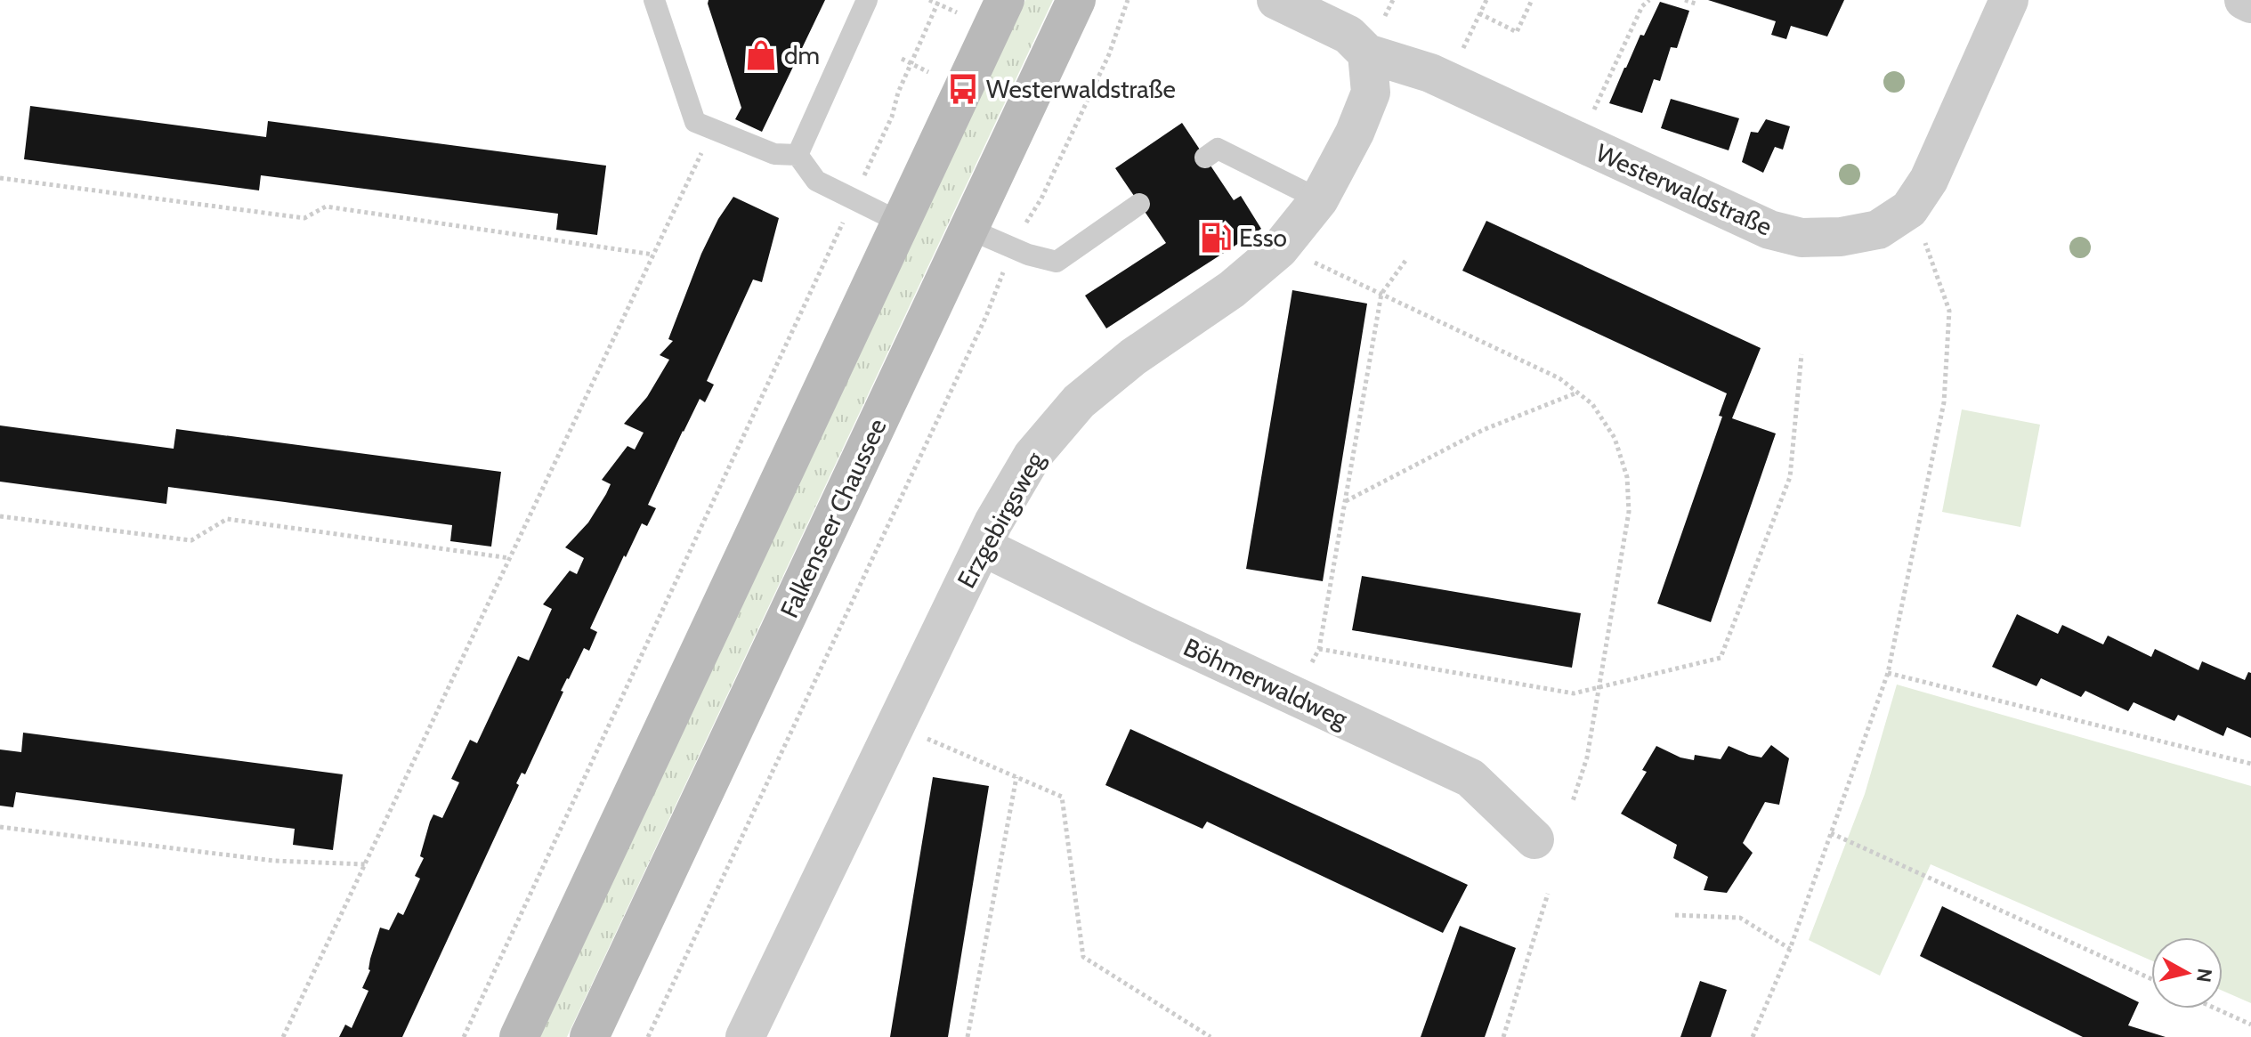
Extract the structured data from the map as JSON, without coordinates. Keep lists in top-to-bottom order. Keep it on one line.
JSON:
{"streets":{"main road":["Falkenseer Chaussee"],"street":["Westerwaldstraße","Erzgebirgsweg","Böhmerwaldweg"]},"crossings":[["Westerwaldstraße","Erzgebirgsweg"],["Erzgebirgsweg","Böhmerwaldweg"]],"places":{"shop":["dm"],"bus stop":["Westerwaldstraße"],"fuel station":["Esso"]},"north":"right"}
